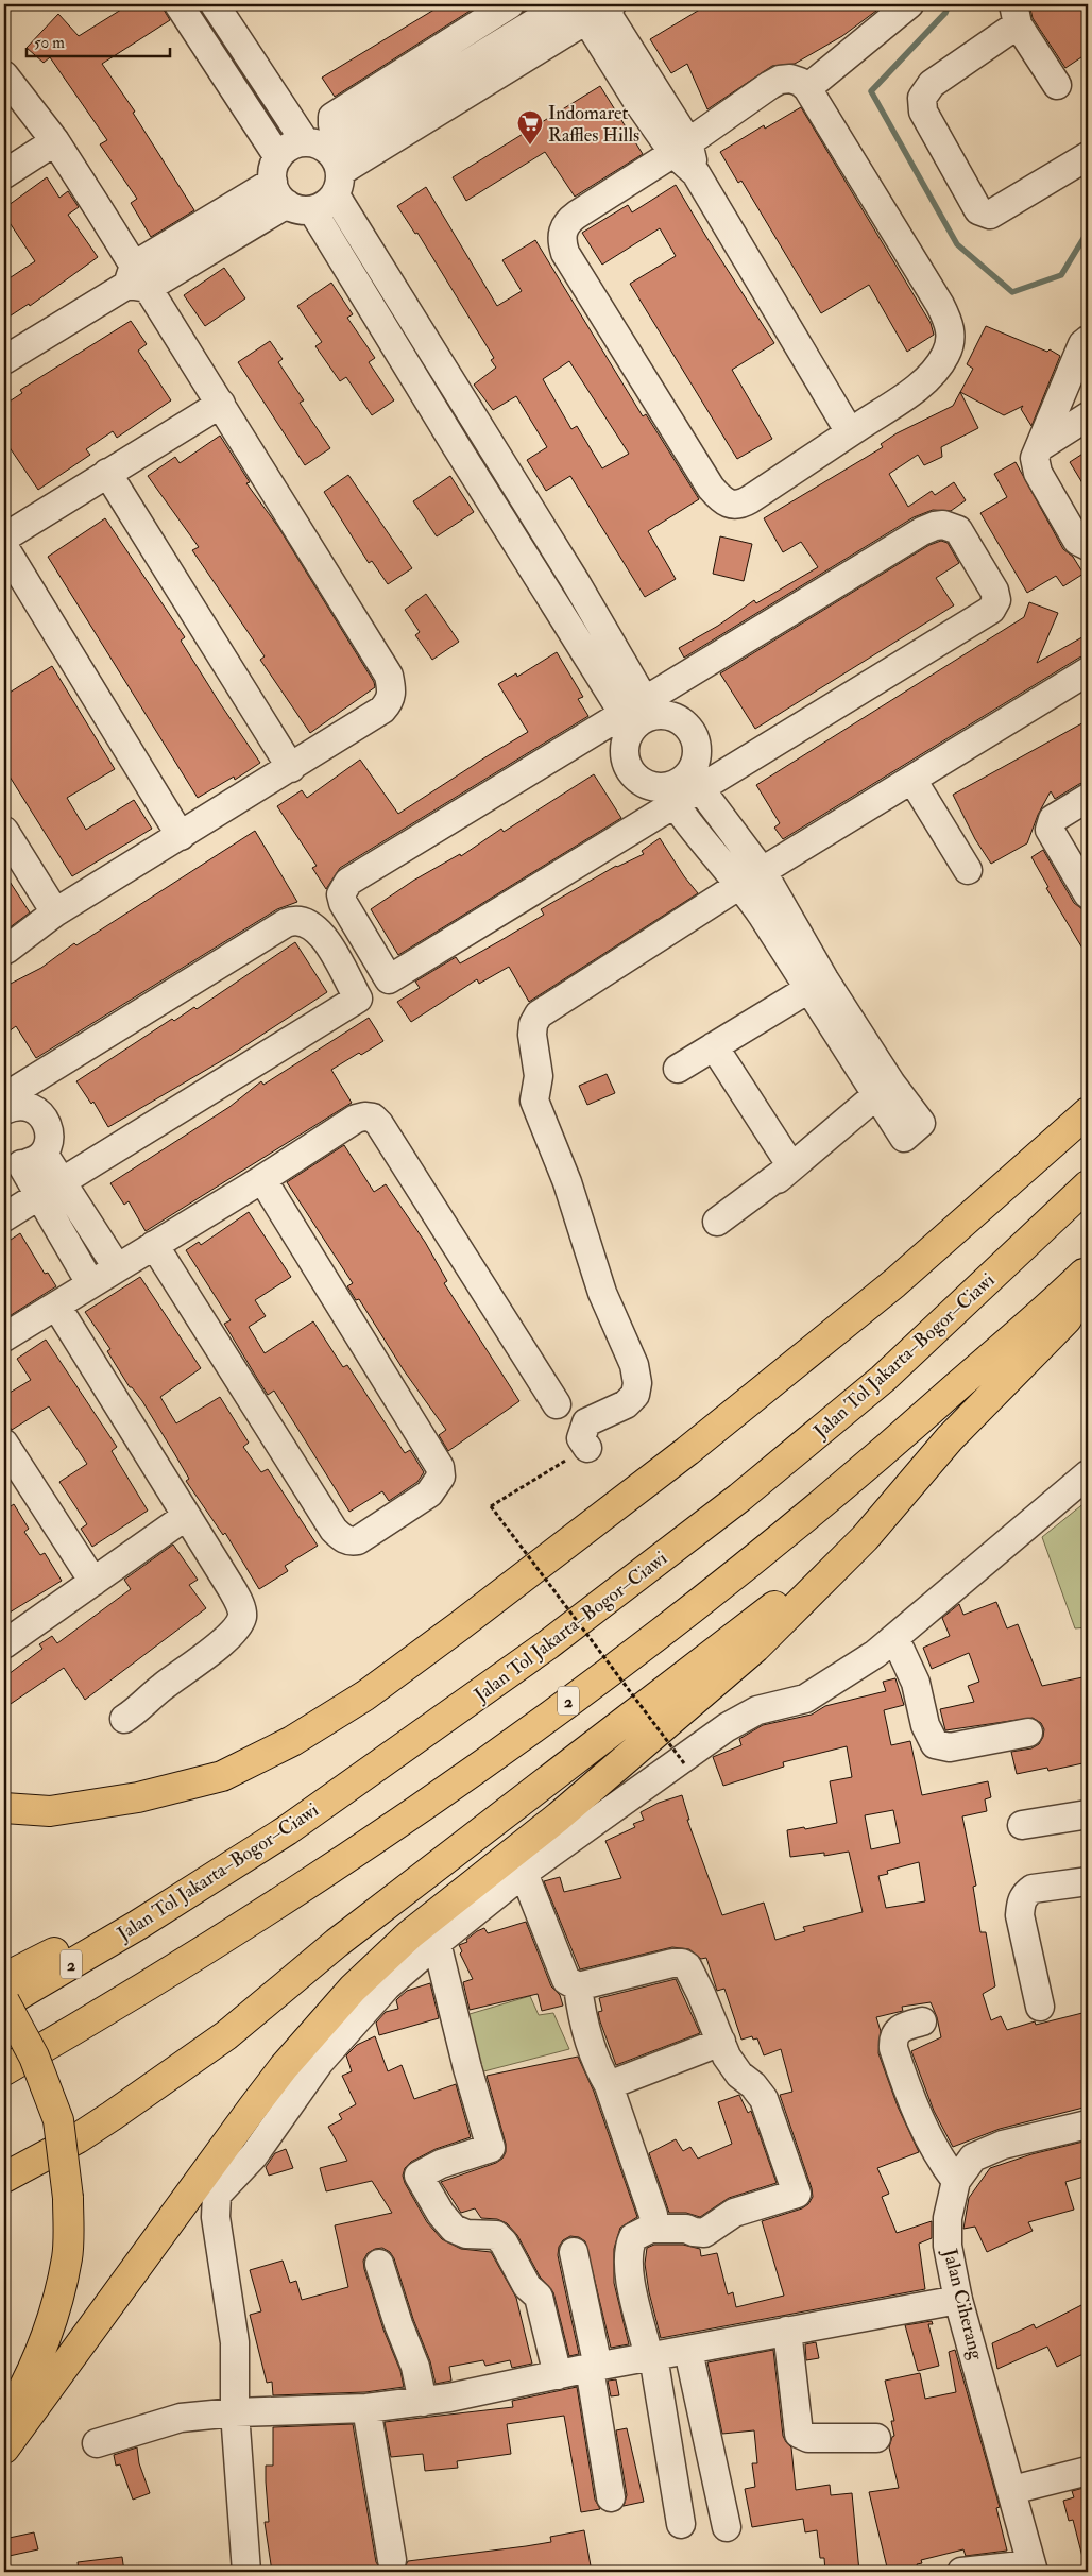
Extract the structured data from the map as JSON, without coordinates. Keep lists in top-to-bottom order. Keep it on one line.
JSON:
{"streets":{"highway":["Jalan Tol Jakarta–Bogor–Ciawi","2"],"street":["Jalan Ciherang"]},"places":{"supermarket":["Indomaret Raffles Hills"]},"scale_bar":"50 m"}
